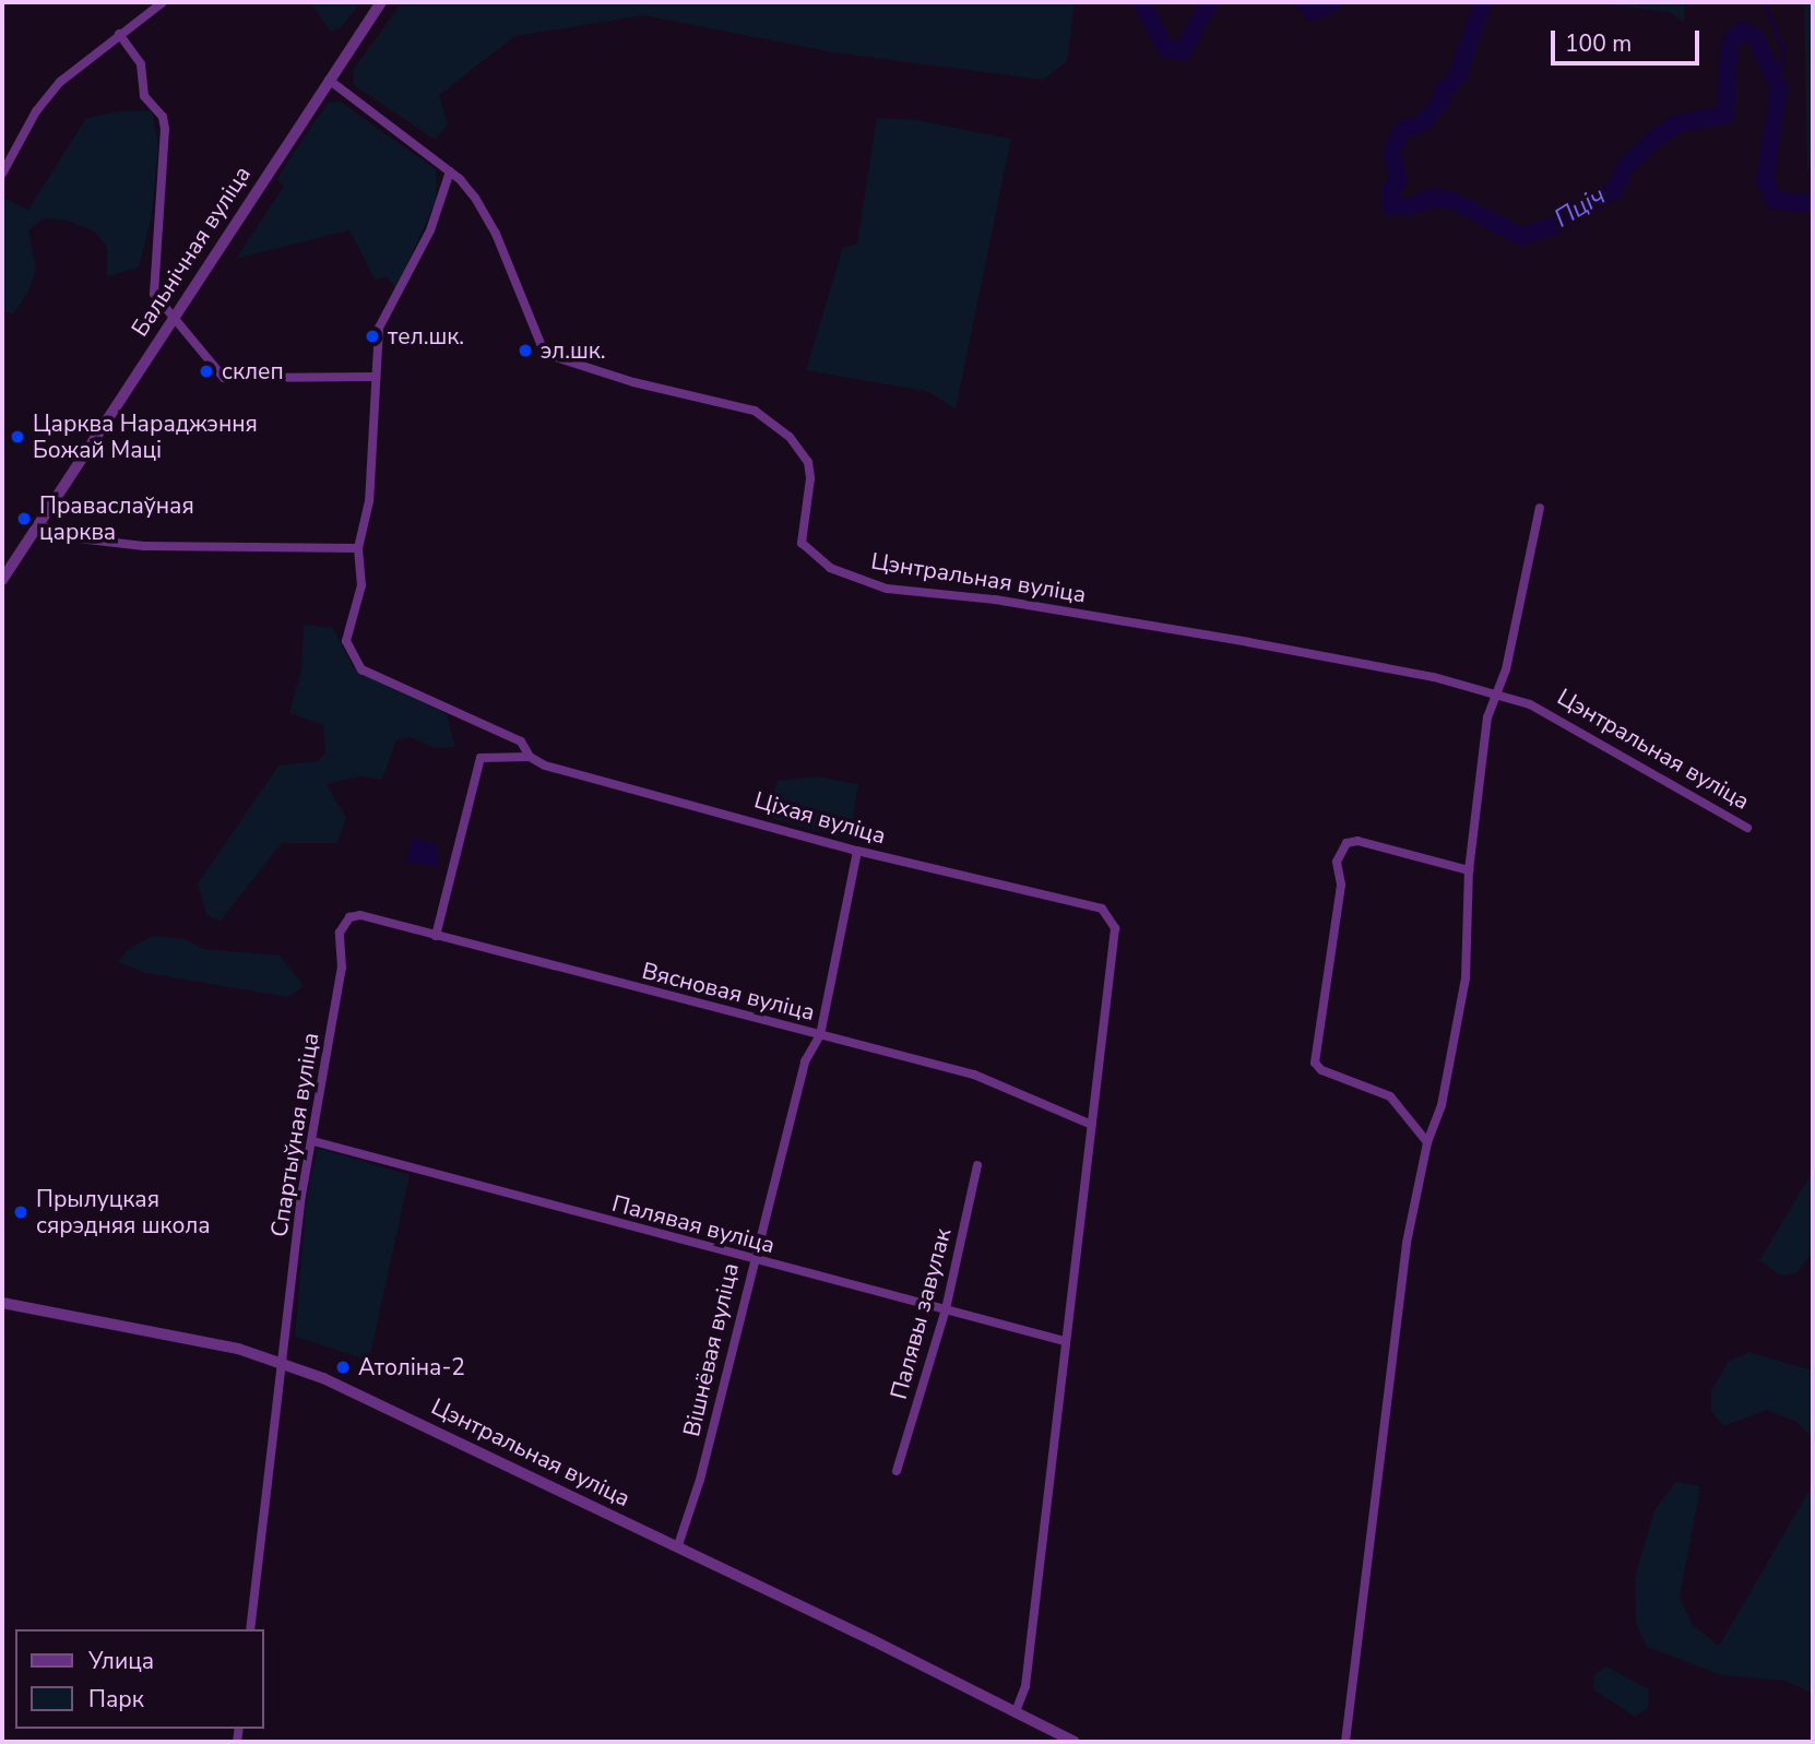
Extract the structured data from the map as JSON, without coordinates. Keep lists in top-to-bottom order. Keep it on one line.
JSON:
{"streets":{"street":["Бальнічная вуліца","Цэнтральная вуліца","Ціхая вуліца","Вясновая вуліца","Спартыўная вуліца","Палявая вуліца","Палявы завулак","Вішнёвая вуліца"]},"crossings":[["Цэнтральная вуліца","Спартыўная вуліца"],["Цэнтральная вуліца","Вішнёвая вуліца"],["Ціхая вуліца","Вясновая вуліца"],["Ціхая вуліца","Вішнёвая вуліца"],["Вясновая вуліца","Спартыўная вуліца"],["Вясновая вуліца","Вішнёвая вуліца"],["Спартыўная вуліца","Палявая вуліца"],["Палявая вуліца","Палявы завулак"],["Палявая вуліца","Вішнёвая вуліца"]],"water":["Пціч"],"places":["тел.шк.","эл.шк.","склеп","Царква Нараджэння Божай Маці","Праваслаўная царква","Прылуцкая сярэдняя школа","Атоліна-2"],"legend":["Улица","Парк"],"scale_bar":"100 m"}
